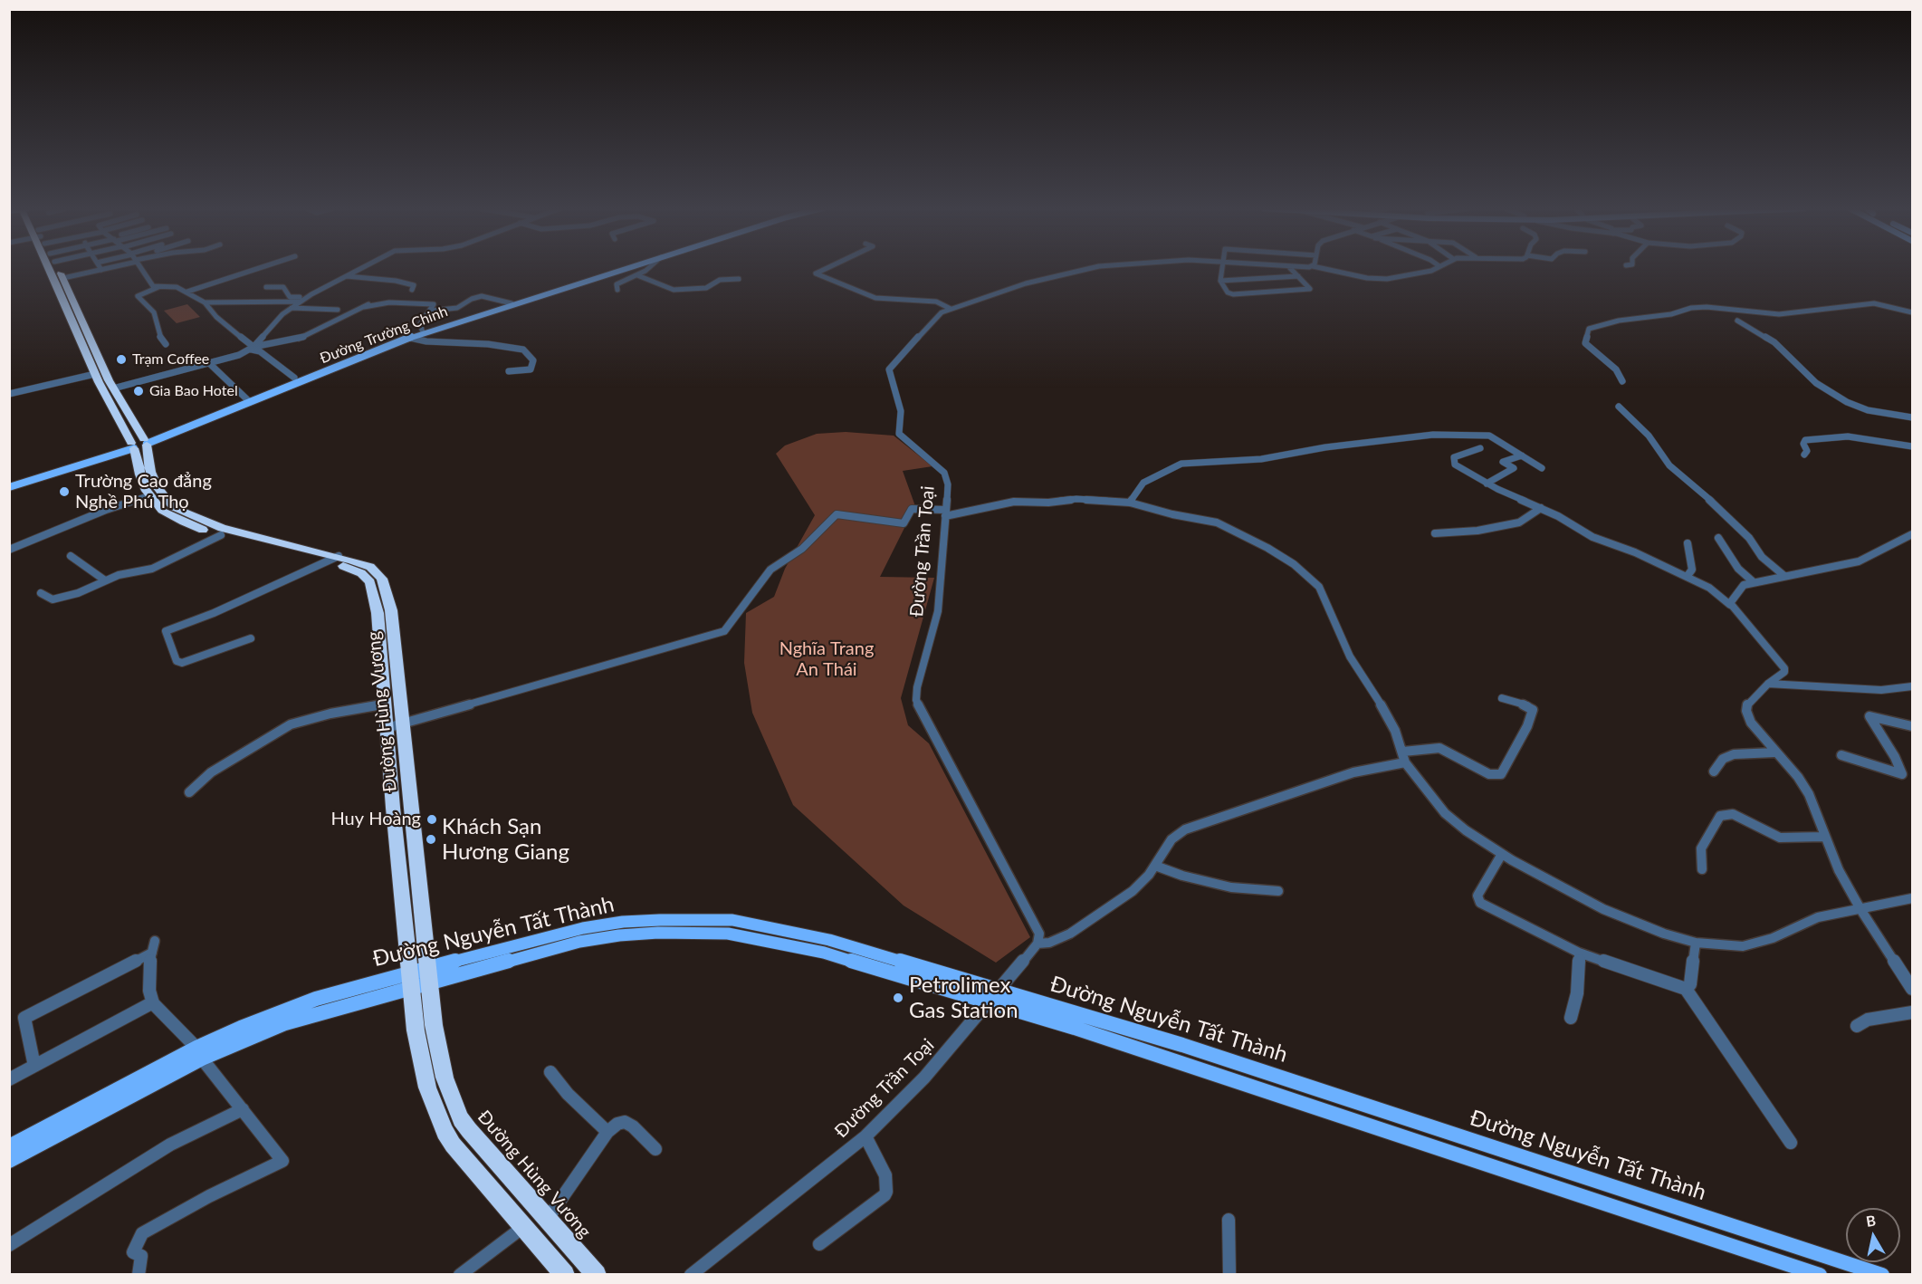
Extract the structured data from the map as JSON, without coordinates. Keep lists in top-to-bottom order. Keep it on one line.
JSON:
{"streets":{"highway":["Đường Hùng Vương"],"main road":["Đường Trường Chinh","Đường Nguyễn Tất Thành"],"street":["Đường Trần Toại"]},"crossings":[["Đường Trường Chinh","Đường Hùng Vương"],["Đường Trần Toại","Đường Nguyễn Tất Thành"],["Đường Hùng Vương","Đường Nguyễn Tất Thành"]],"parks":["Nghĩa Trang An Thái"],"places":["Trạm Coffee","Gia Bao Hotel","Trường Cao đẳng Nghề Phú Thọ","Huy Hoàng","Khách Sạn Hương Giang","Petrolimex Gas Station"],"north":"top"}
